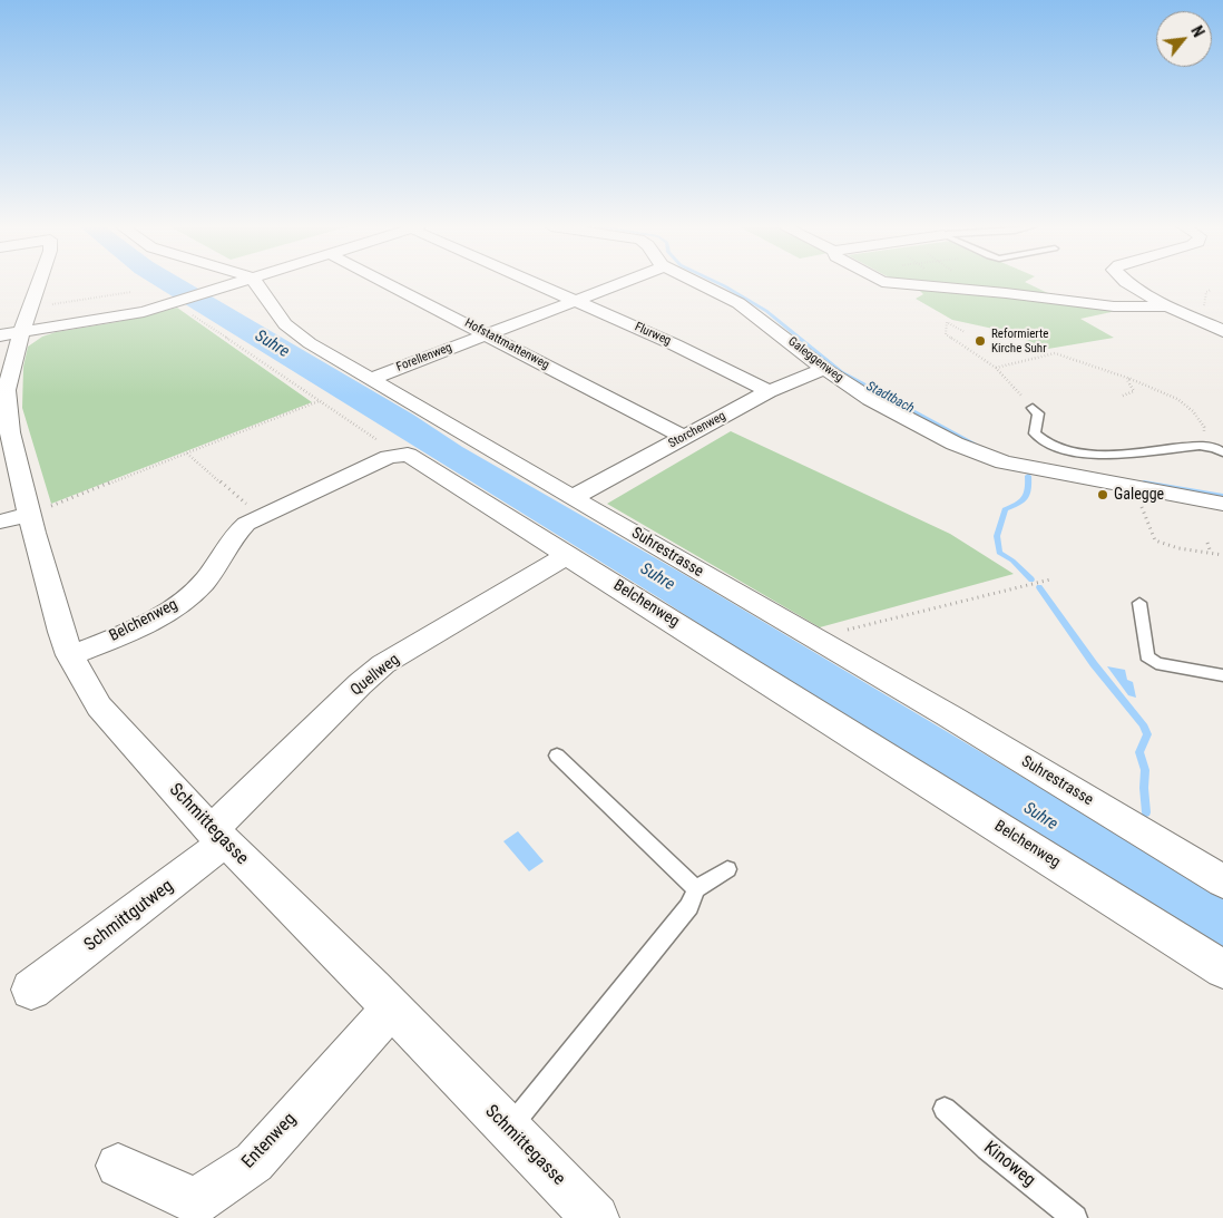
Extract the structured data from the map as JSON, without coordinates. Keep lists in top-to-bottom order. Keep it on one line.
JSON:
{"streets":{"street":["Flurweg","Hofstattmattenweg","Forellenweg","Galeggenweg","Storchenweg","Suhrestrasse","Belchenweg","Quellweg","Schmittegasse","Schmittgutweg","Entenweg"],"lane":["Kinoweg"]},"crossings":[["Flurweg","Forellenweg"],["Flurweg","Storchenweg"],["Hofstattmattenweg","Forellenweg"],["Hofstattmattenweg","Storchenweg"],["Forellenweg","Suhrestrasse"],["Galeggenweg","Storchenweg"],["Storchenweg","Suhrestrasse"],["Belchenweg","Quellweg"],["Belchenweg","Schmittegasse"],["Quellweg","Schmittegasse"],["Quellweg","Schmittgutweg"],["Schmittegasse","Schmittgutweg"],["Schmittegasse","Entenweg"]],"water":["Suhre","Stadtbach"],"places":["Reformierte Kirche Suhr","Galegge"],"north":"top right"}
